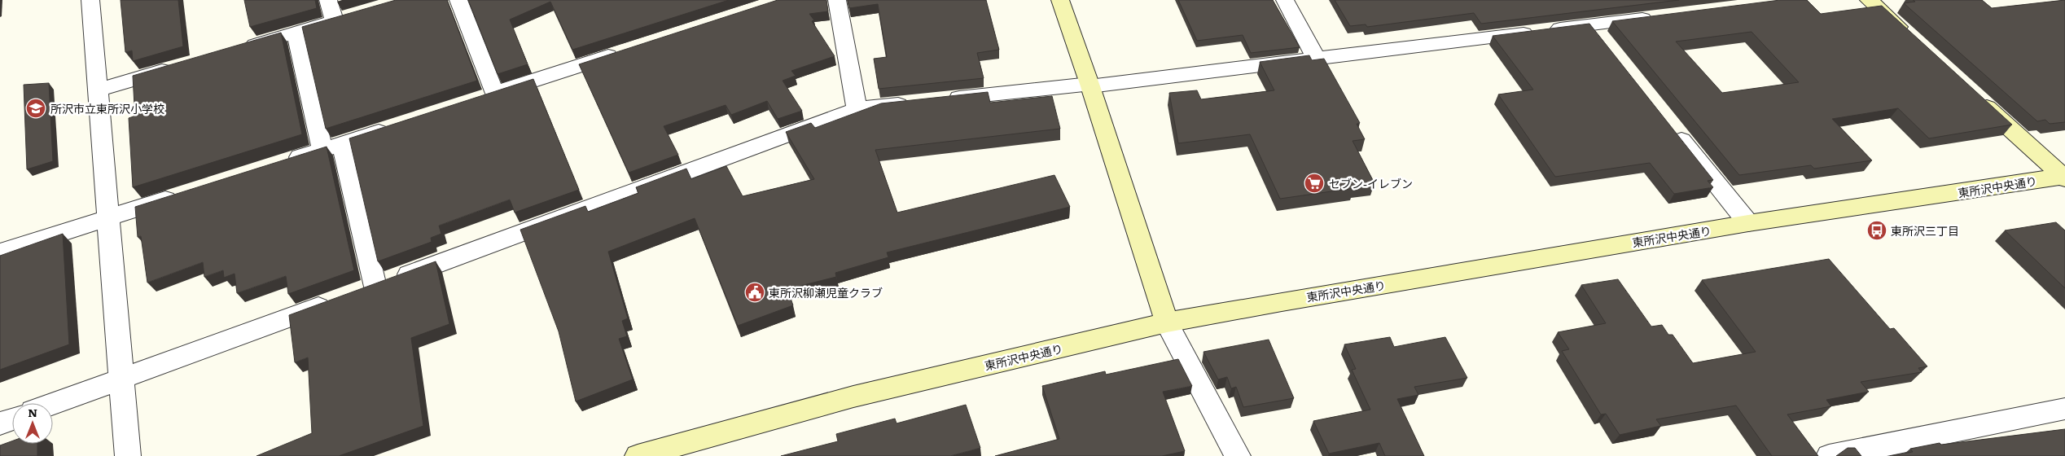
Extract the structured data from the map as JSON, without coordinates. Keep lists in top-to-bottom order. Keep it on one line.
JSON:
{"streets":{"street":["東所沢中央通り"]},"places":{"school or university":["所沢市立東所沢小学校"],"supermarket":["セブン-イレブン"],"bus stop":["東所沢三丁目"],"public building":["東所沢柳瀬児童クラブ"]},"north":"top"}
